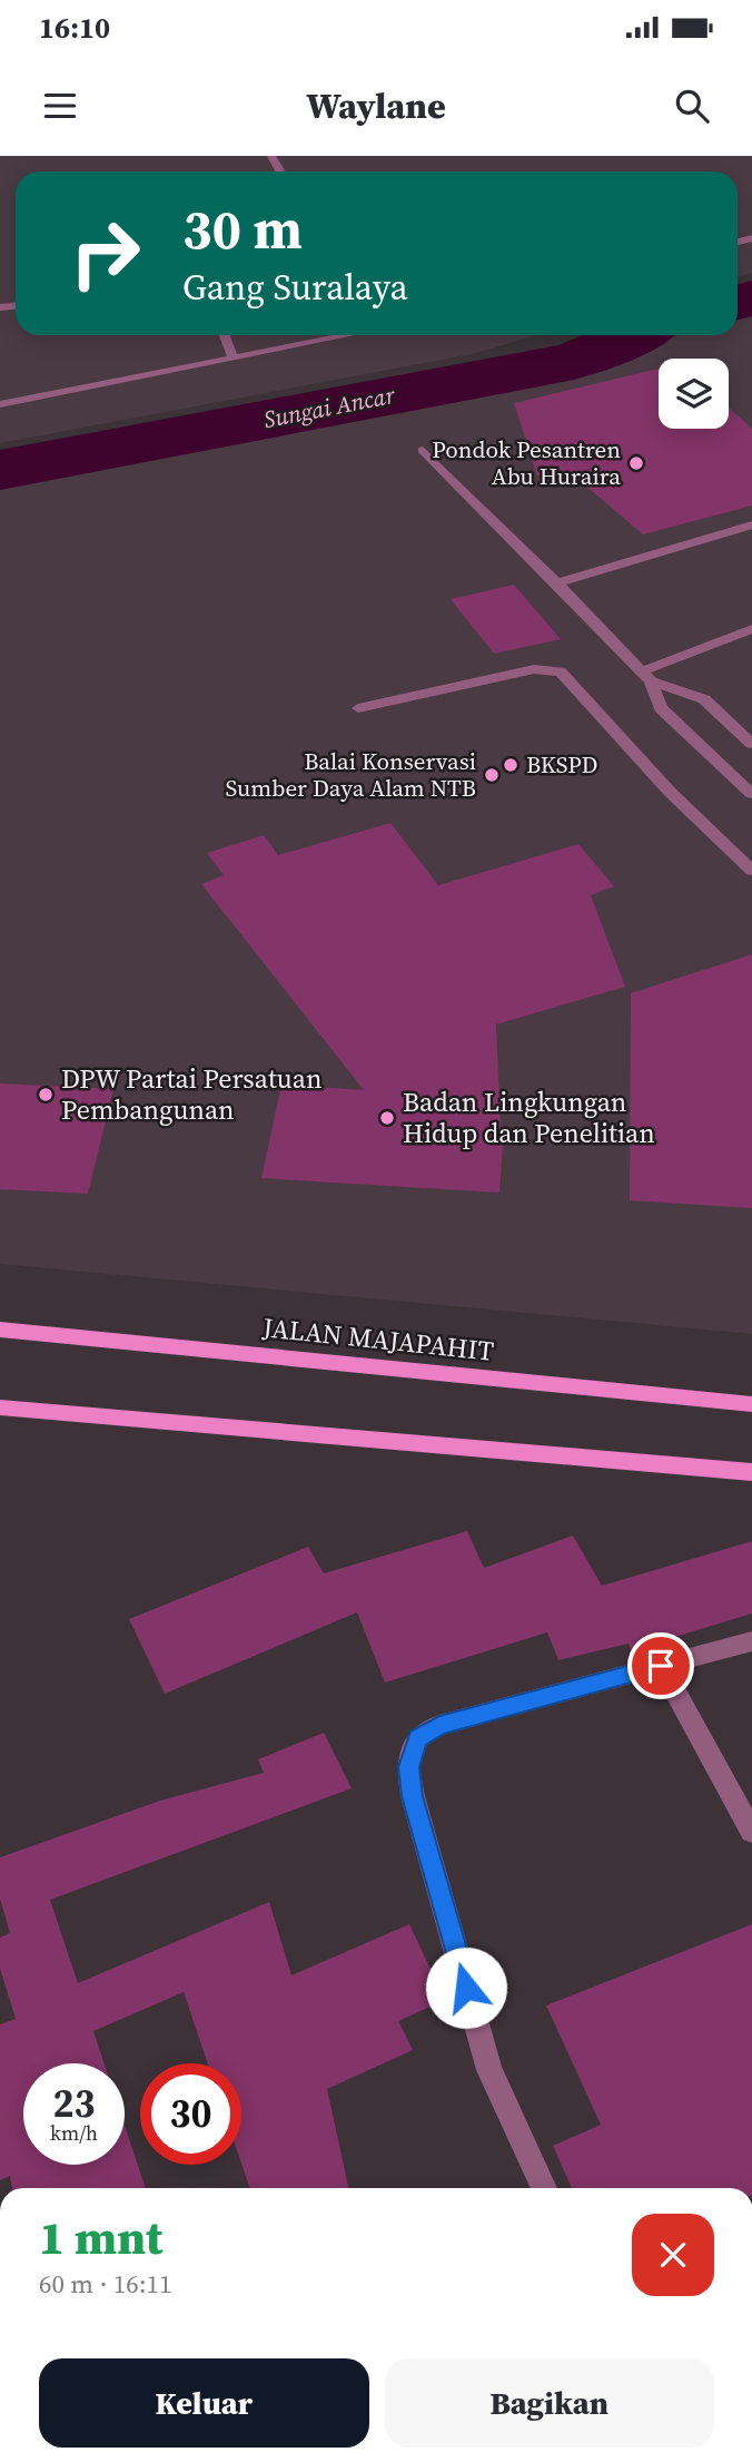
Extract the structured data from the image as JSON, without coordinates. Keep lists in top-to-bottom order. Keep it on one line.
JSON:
{"streets":{"main road":["JALAN MAJAPAHIT"]},"water":["Sungai Ancar"],"places":["Pondok Pesantren Abu Huraira","BKSPD","Balai Konservasi Sumber Daya Alam NTB","DPW Partai Persatuan Pembangunan","Badan Lingkungan Hidup dan Penelitian"],"page":{"status":"16:10","header":"Waylane","turn":["30 m","Gang Suralaya"],"speed":"23 km/h","limit":"30","heading":["1 mnt","60 m · 16:11"],"buttons":["Keluar","Bagikan"]}}
